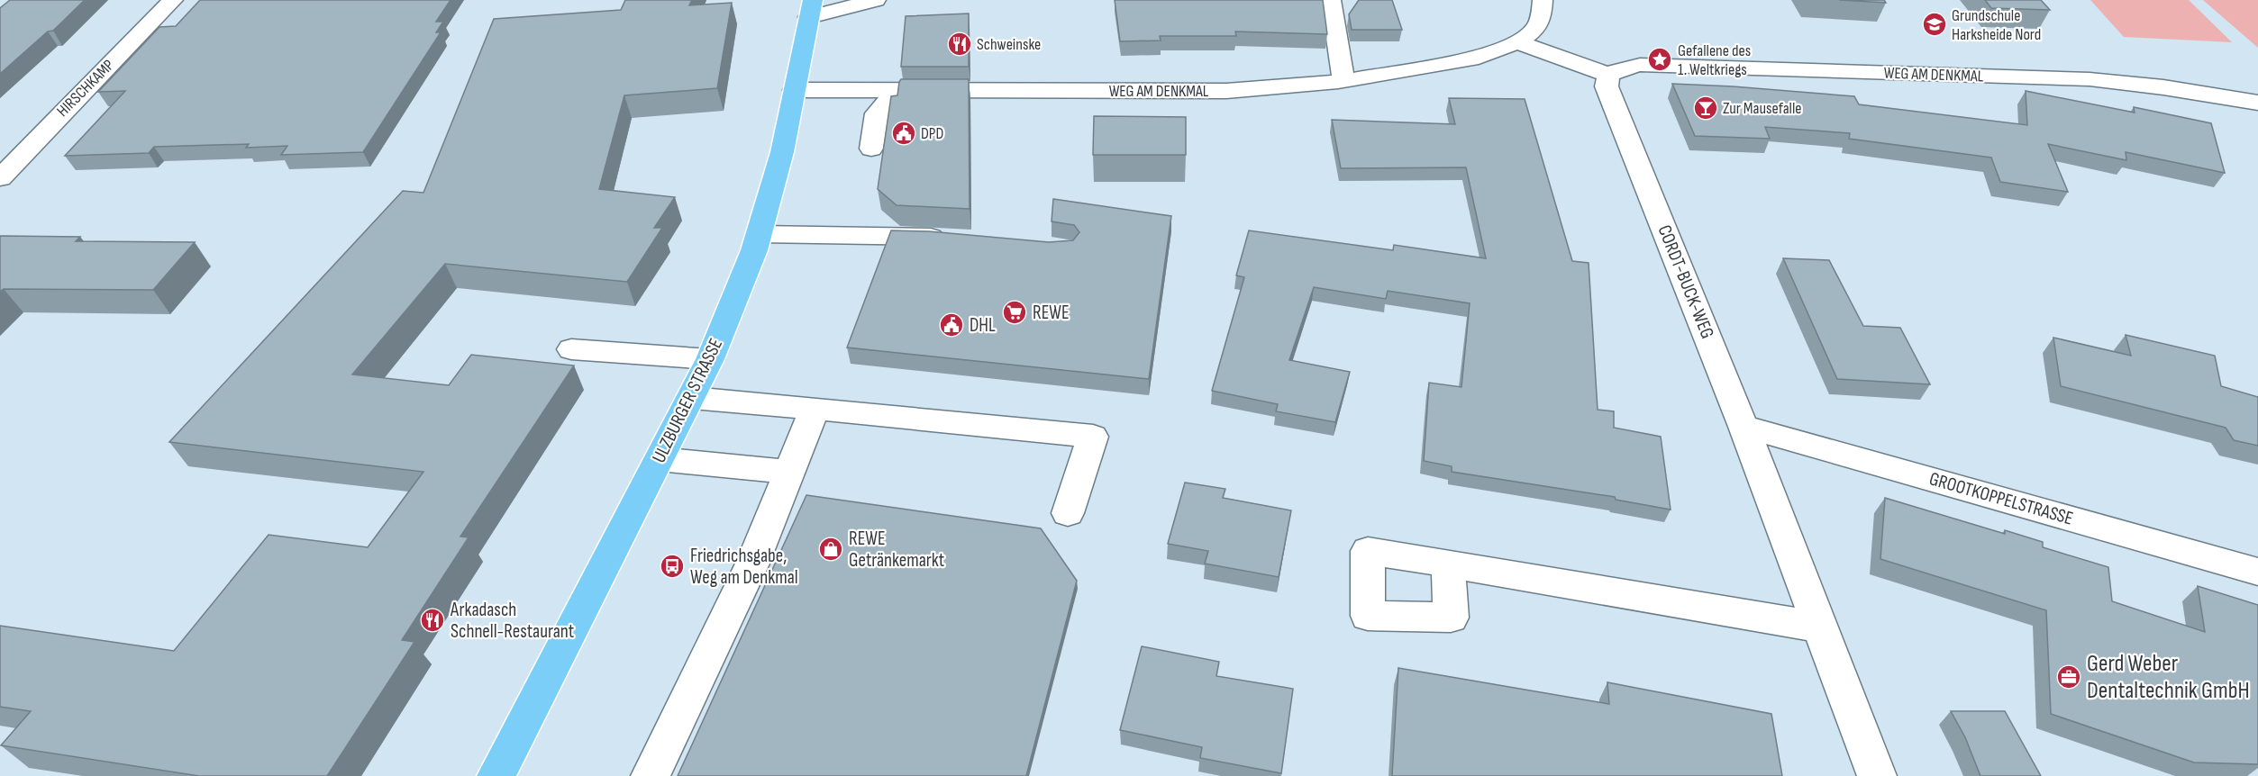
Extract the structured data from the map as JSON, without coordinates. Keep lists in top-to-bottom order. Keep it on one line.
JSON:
{"streets":{"main road":["ULZBURGER STRASSE"],"street":["WEG AM DENKMAL","HIRSCHKAMP","CORDT-BUCK-WEG","GROOTKOPPELSTRASSE"]},"crossings":[["WEG AM DENKMAL","CORDT-BUCK-WEG"],["WEG AM DENKMAL","ULZBURGER STRASSE"],["CORDT-BUCK-WEG","GROOTKOPPELSTRASSE"]],"places":{"school or university":["Grundschule Harksheide Nord"],"restaurant":["Schweinske","Arkadasch Schnell-Restaurant"],"place":["Gefallene des 1. Weltkriegs"],"bar":["Zur Mausefalle"],"public building":["DPD","DHL"],"supermarket":["REWE"],"shop":["REWE Getränkemarkt"],"bus stop":["Friedrichsgabe, Weg am Denkmal"],"office":["Gerd Weber Dentaltechnik GmbH"]}}
